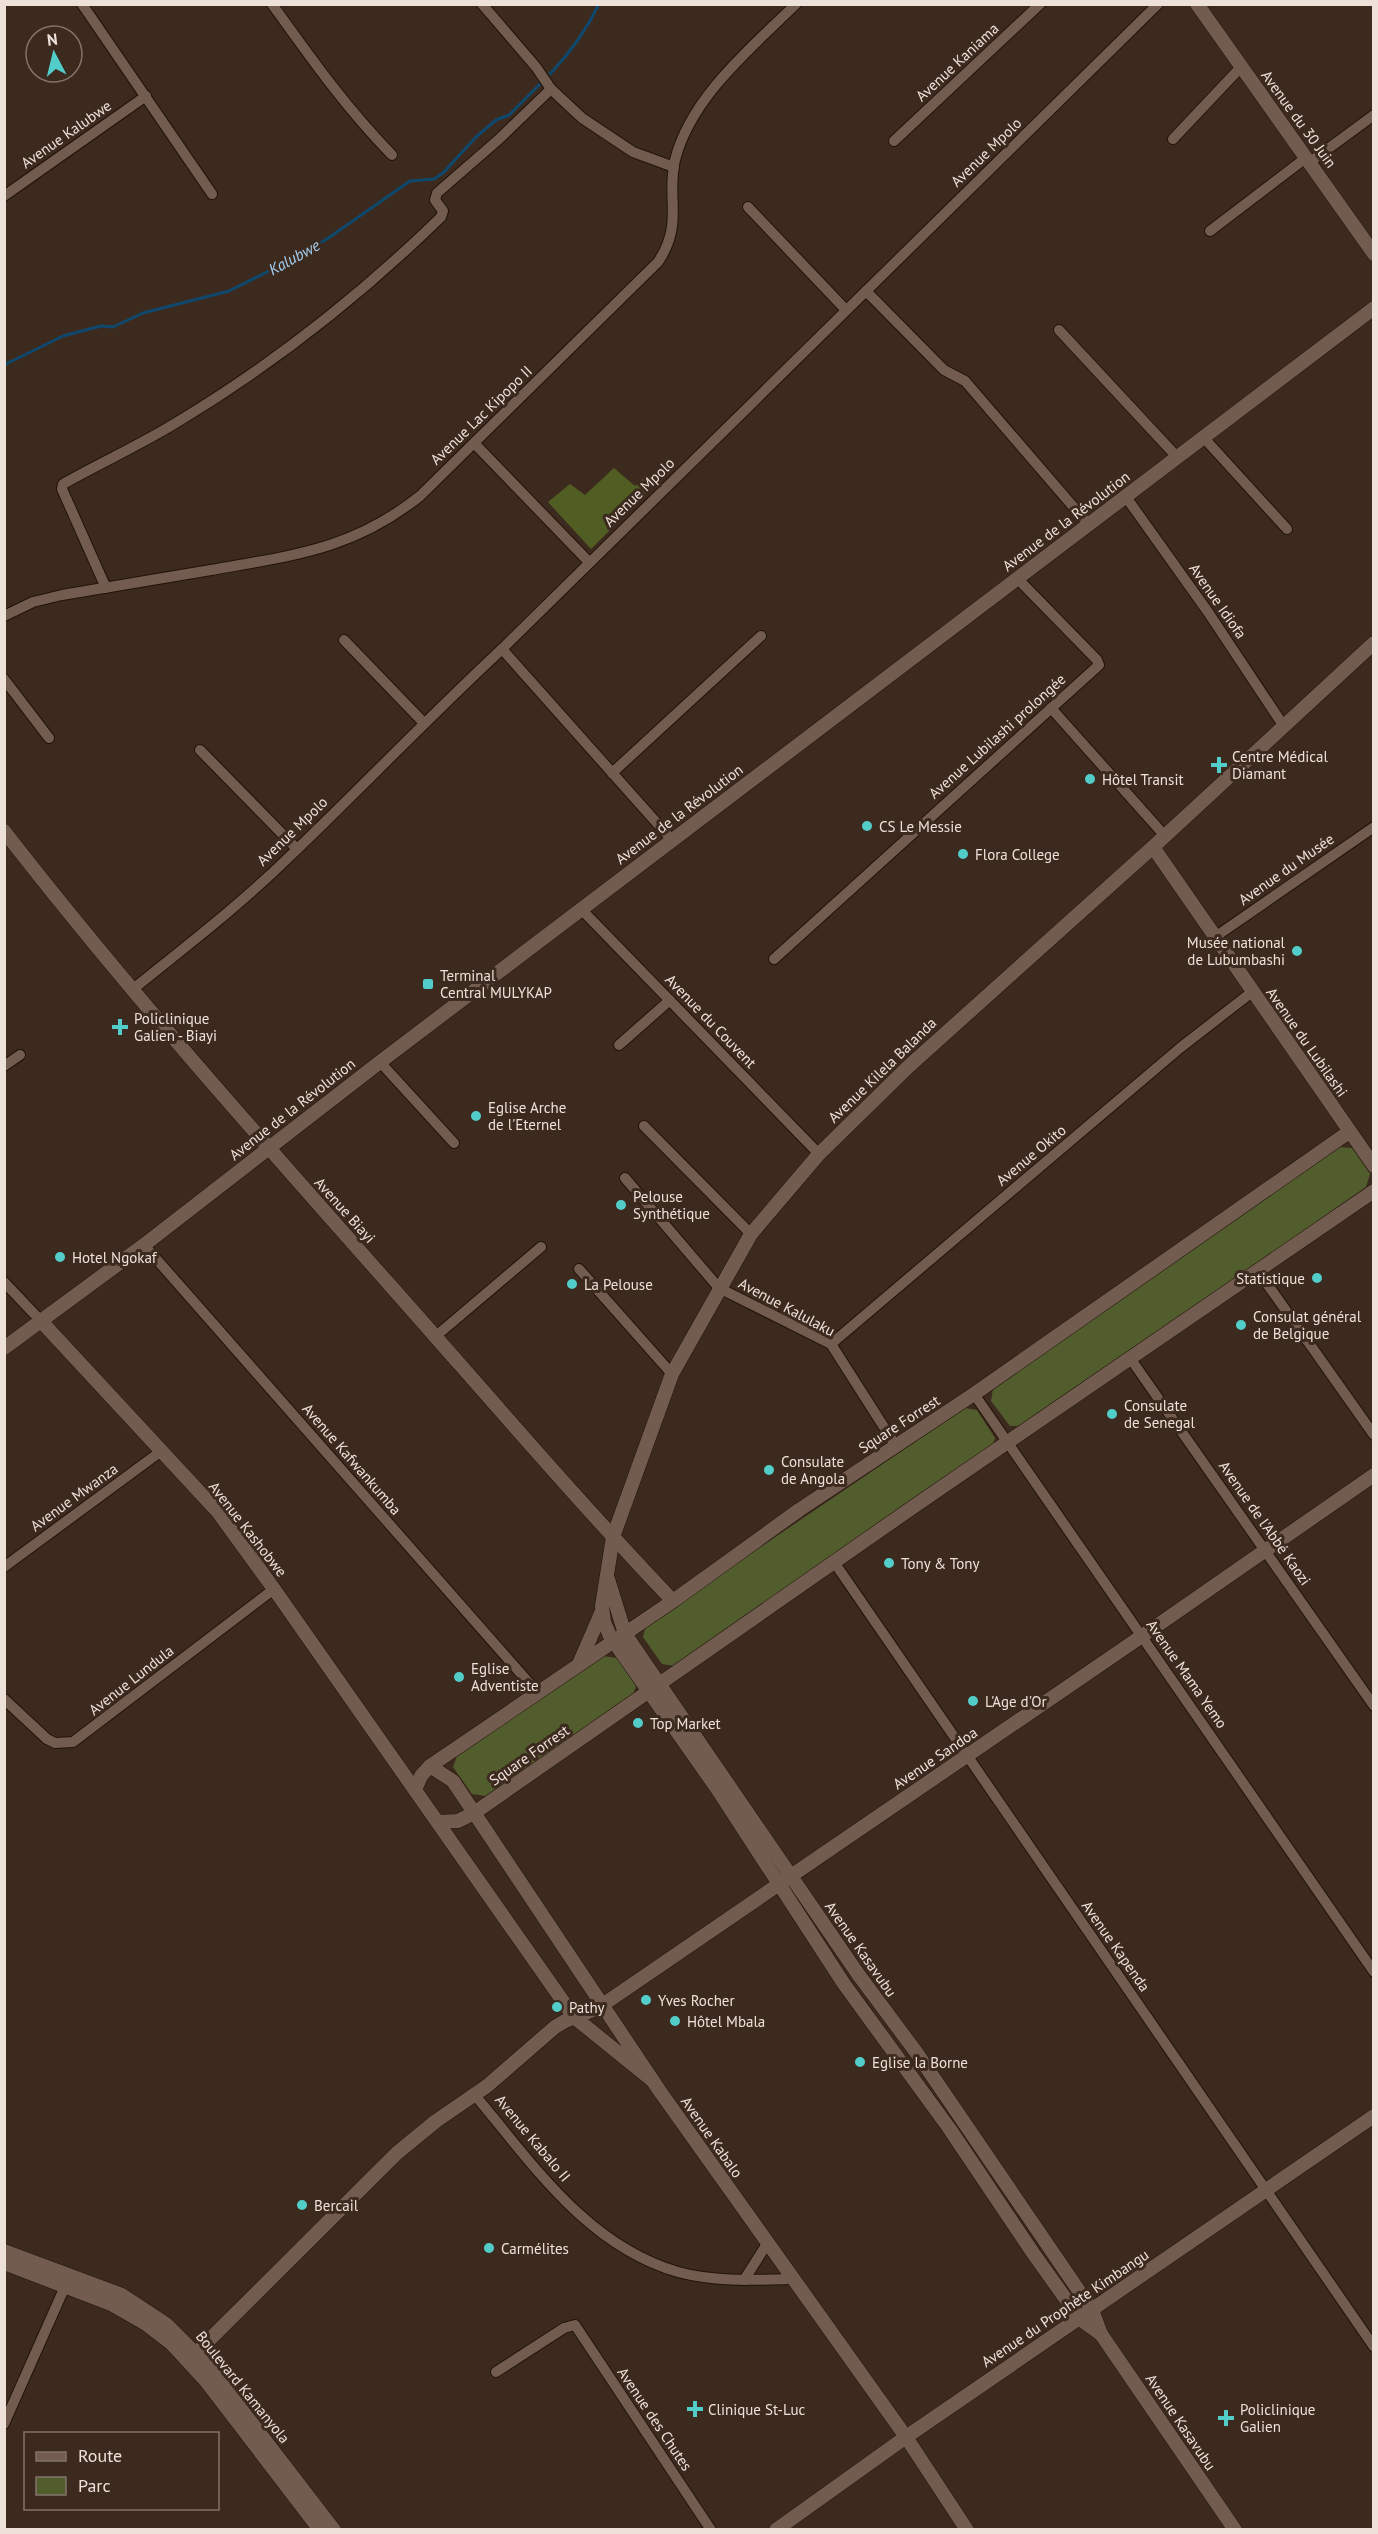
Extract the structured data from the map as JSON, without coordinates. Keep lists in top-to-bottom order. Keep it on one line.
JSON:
{"streets":{"street":["Avenue Kaniama","Avenue du 30 Juin","Avenue Kalubwe","Avenue Mpolo","Avenue Lac Kipopo II","Avenue de la Révolution","Avenue Idiofa","Avenue Lubilashi prolongée","Avenue du Musée","Avenue du Couvent","Avenue du Lubilashi","Avenue Kilela Balanda","Avenue Okito","Avenue Biayi","Avenue Kalulaku","Square Forrest","Avenue Kafwankumba","Avenue Mwanza","Avenue de l'Abbé Kaozi","Avenue Kashobwe","Avenue Mama Yemo","Avenue Lundula","Avenue Sandoa","Avenue Kapenda","Avenue Kasavubu","Avenue Kabalo","Avenue Kabalo II","Avenue du Prophète Kimbangu","Boulevard Kamanyola","Avenue des Chutes"]},"crossings":[["Avenue Mpolo","Avenue Biayi"],["Avenue de la Révolution","Avenue Idiofa"],["Avenue de la Révolution","Avenue Lubilashi prolongée"],["Avenue de la Révolution","Avenue du Couvent"],["Avenue de la Révolution","Avenue Biayi"],["Avenue de la Révolution","Avenue Kafwankumba"],["Avenue de la Révolution","Avenue Kashobwe"],["Avenue Idiofa","Avenue Kilela Balanda"],["Avenue du Musée","Avenue du Lubilashi"],["Avenue du Couvent","Avenue Kilela Balanda"],["Avenue du Lubilashi","Avenue Kilela Balanda"],["Avenue du Lubilashi","Avenue Okito"],["Avenue du Lubilashi","Square Forrest"],["Avenue Kilela Balanda","Avenue Biayi"],["Avenue Kilela Balanda","Avenue Kalulaku"],["Avenue Kilela Balanda","Square Forrest"],["Avenue Kilela Balanda","Avenue Kasavubu"],["Avenue Okito","Avenue Kalulaku"],["Avenue Biayi","Square Forrest"],["Avenue Kalulaku","Square Forrest"],["Square Forrest","Avenue Kafwankumba"],["Square Forrest","Avenue de l'Abbé Kaozi"],["Square Forrest","Avenue Kashobwe"],["Square Forrest","Avenue Mama Yemo"],["Square Forrest","Avenue Kapenda"],["Square Forrest","Avenue Kasavubu"],["Square Forrest","Avenue Kabalo"],["Avenue Mwanza","Avenue Kashobwe"],["Avenue de l'Abbé Kaozi","Avenue Sandoa"],["Avenue Kashobwe","Avenue Lundula"],["Avenue Mama Yemo","Avenue Sandoa"],["Avenue Sandoa","Avenue Kapenda"],["Avenue Sandoa","Avenue Kasavubu"],["Avenue Sandoa","Avenue Kabalo"],["Avenue Sandoa","Avenue Kabalo II"],["Avenue Kapenda","Avenue du Prophète Kimbangu"],["Avenue Kasavubu","Avenue du Prophète Kimbangu"],["Avenue Kabalo","Avenue Kabalo II"],["Avenue Kabalo","Avenue du Prophète Kimbangu"],["Avenue Kabalo II","Boulevard Kamanyola"]],"water":["Kalubwe"],"places":{"health":["Centre Médical Diamant","Policlinique Galien - Biayi","Clinique St-Luc","Policlinique Galien"],"other":["Hôtel Transit","CS Le Messie","Flora College","Musée national de Lubumbashi","Eglise Arche de l'Eternel","Pelouse Synthétique","Hotel Ngokaf","Statistique","La Pelouse","Consulat général de Belgique","Consulate de Senegal","Consulate de Angola","Tony & Tony","Eglise Adventiste","L'Age d'Or","Top Market","Yves Rocher","Pathy","Hôtel Mbala","Eglise la Borne","Bercail","Carmélites"],"transit":["Terminal Central MULYKAP"]},"legend":["Route","Parc"],"north":"top"}
